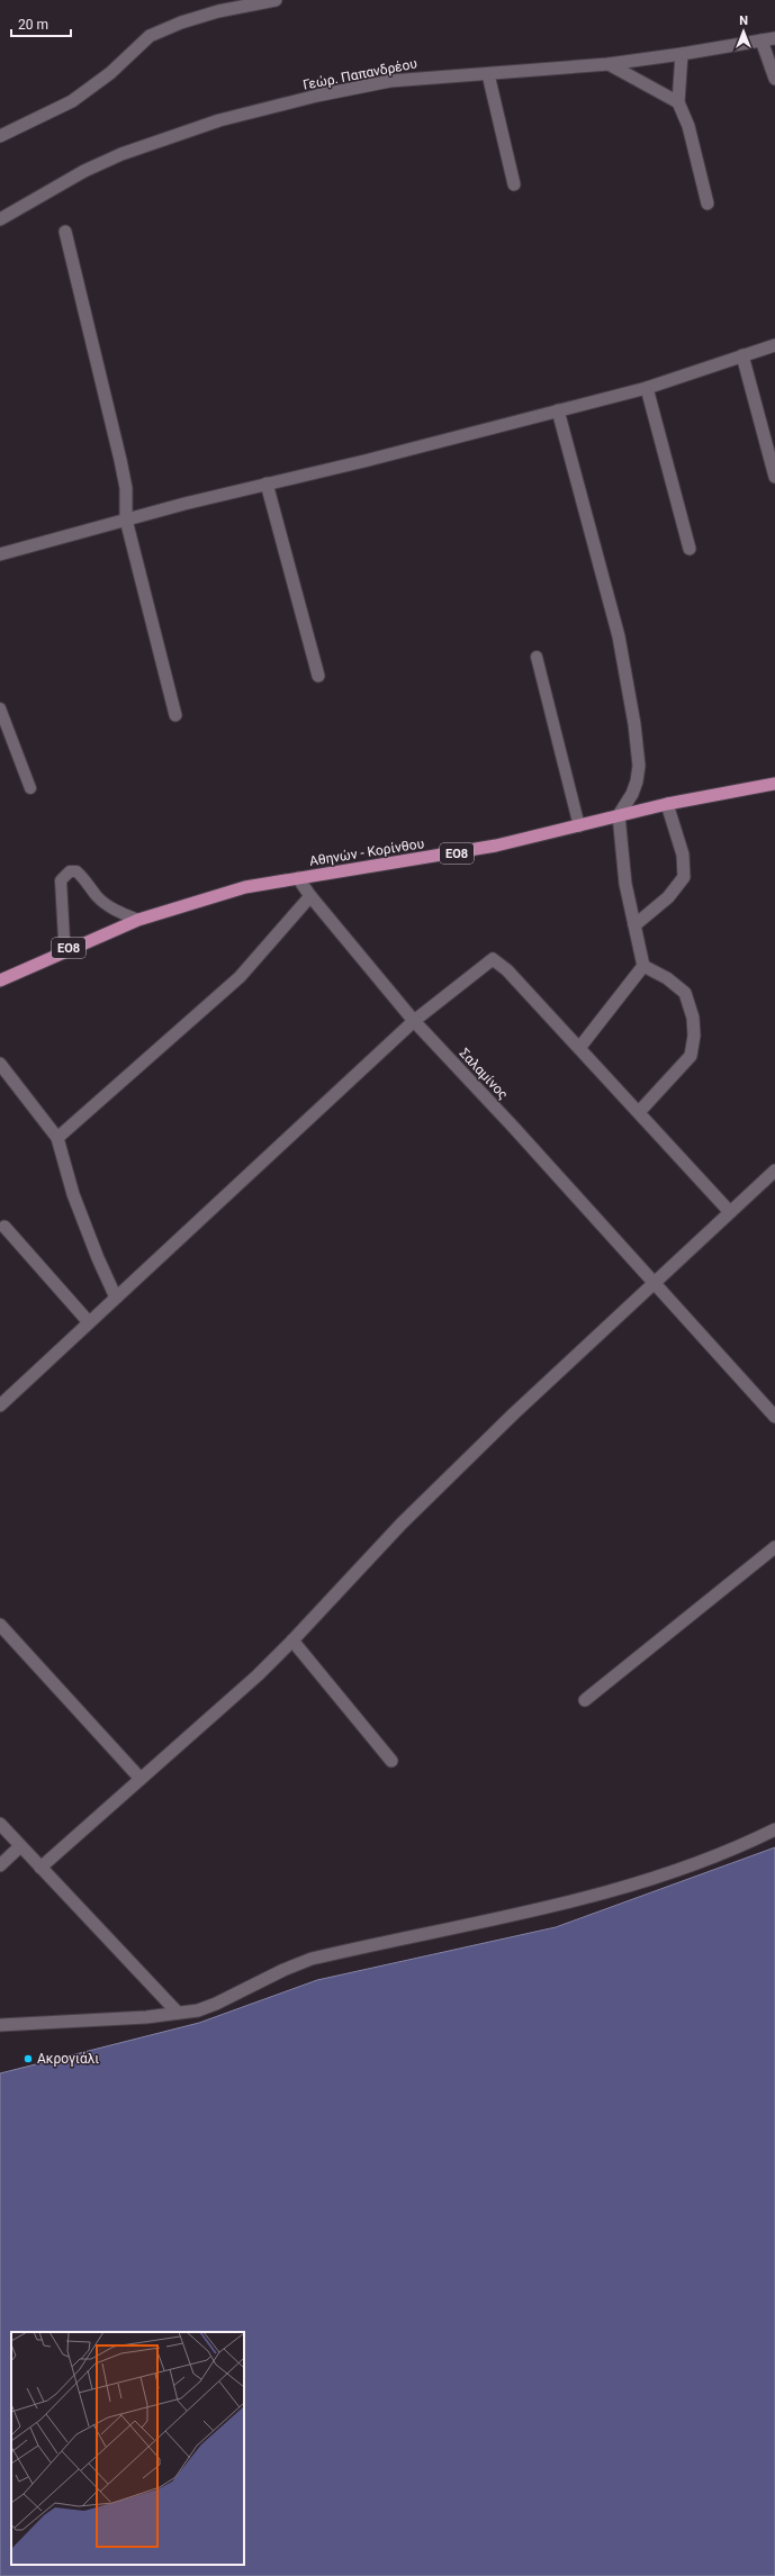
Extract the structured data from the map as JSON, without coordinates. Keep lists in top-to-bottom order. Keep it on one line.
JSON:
{"streets":{"main road":["Αθηνών - Κορίνθου","ΕΟ8"],"street":["Γεώρ. Παπανδρέου","Σαλαμίνος"]},"crossings":[["Αθηνών - Κορίνθου","Σαλαμίνος"]],"places":["Ακρογιάλι"],"scale_bar":"20 m","north":"top"}
